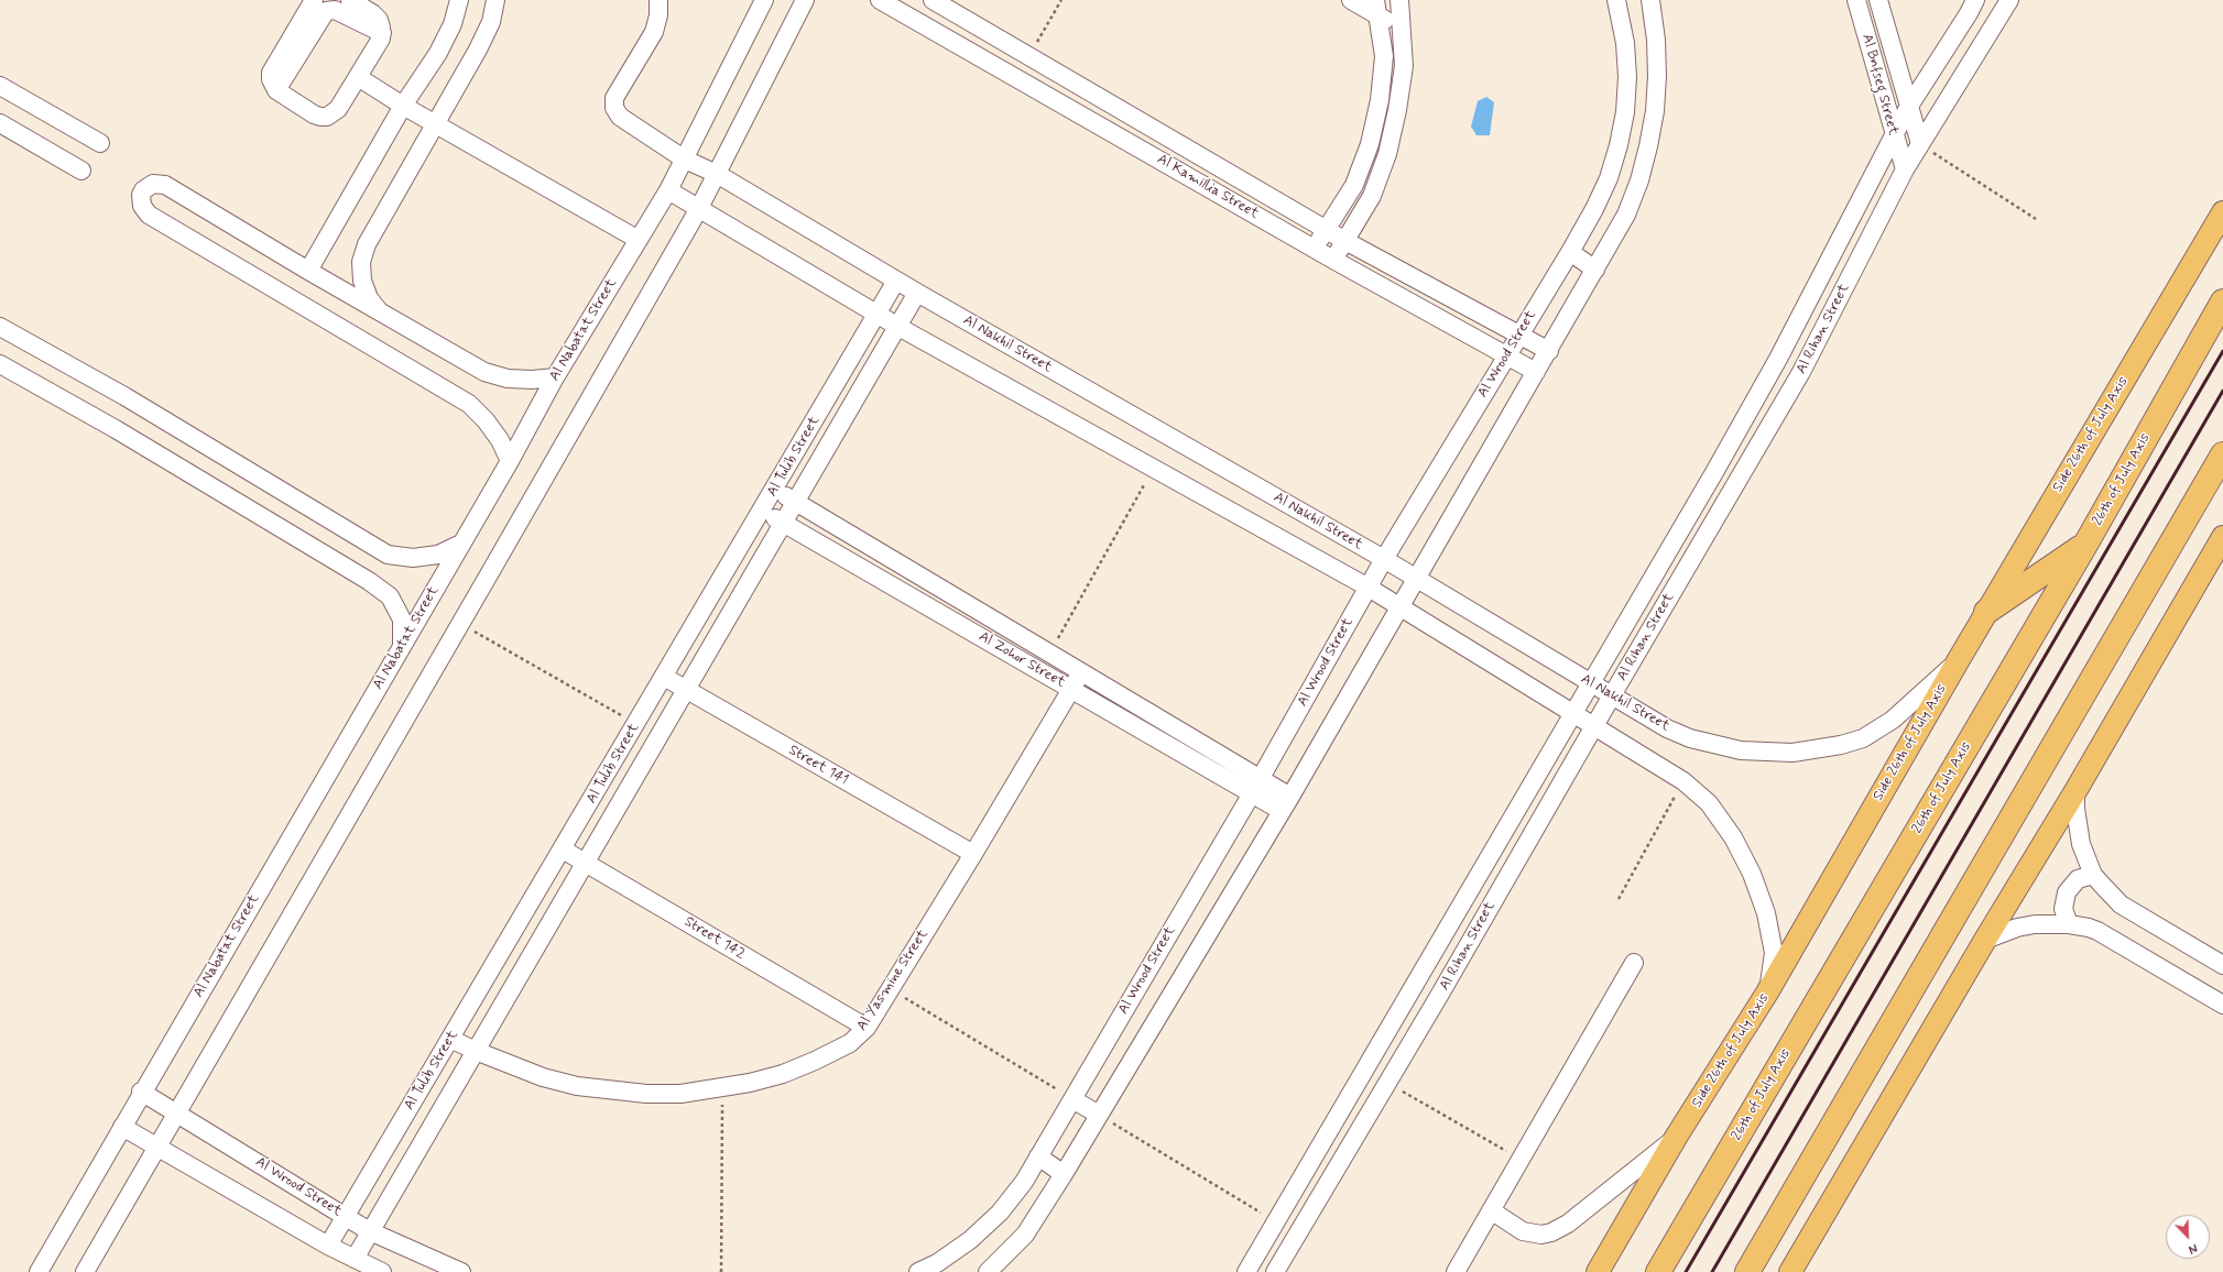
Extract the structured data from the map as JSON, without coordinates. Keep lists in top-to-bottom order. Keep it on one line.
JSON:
{"streets":{"highway":["26th of July Axis"],"main road":["Side 26th of July Axis"],"street":["Al Bnfseg Street","Al Kamillia Street","Al Rihan Street","Al Nabatat Street","Al Nakhil Street","Al Wrood Street","Al Tulib Street","Al Zohor Street","Street 141","Street 142","Al Yasmine Street"]},"crossings":[["Al Bnfseg Street","Al Rihan Street"],["Al Kamillia Street","Al Wrood Street"],["Al Rihan Street","Al Nakhil Street"],["Al Nabatat Street","Al Nakhil Street"],["Al Nabatat Street","Al Wrood Street"],["Al Nakhil Street","Al Wrood Street"],["Al Nakhil Street","Side 26th of July Axis"],["Al Nakhil Street","Al Tulib Street"],["Al Wrood Street","Al Tulib Street"],["Al Wrood Street","Al Zohor Street"],["Al Tulib Street","Al Zohor Street"],["Al Tulib Street","Street 141"],["Al Tulib Street","Street 142"],["Al Tulib Street","Al Yasmine Street"],["Al Zohor Street","Al Yasmine Street"],["Street 141","Al Yasmine Street"],["Street 142","Al Yasmine Street"]],"north":"bottom right"}
